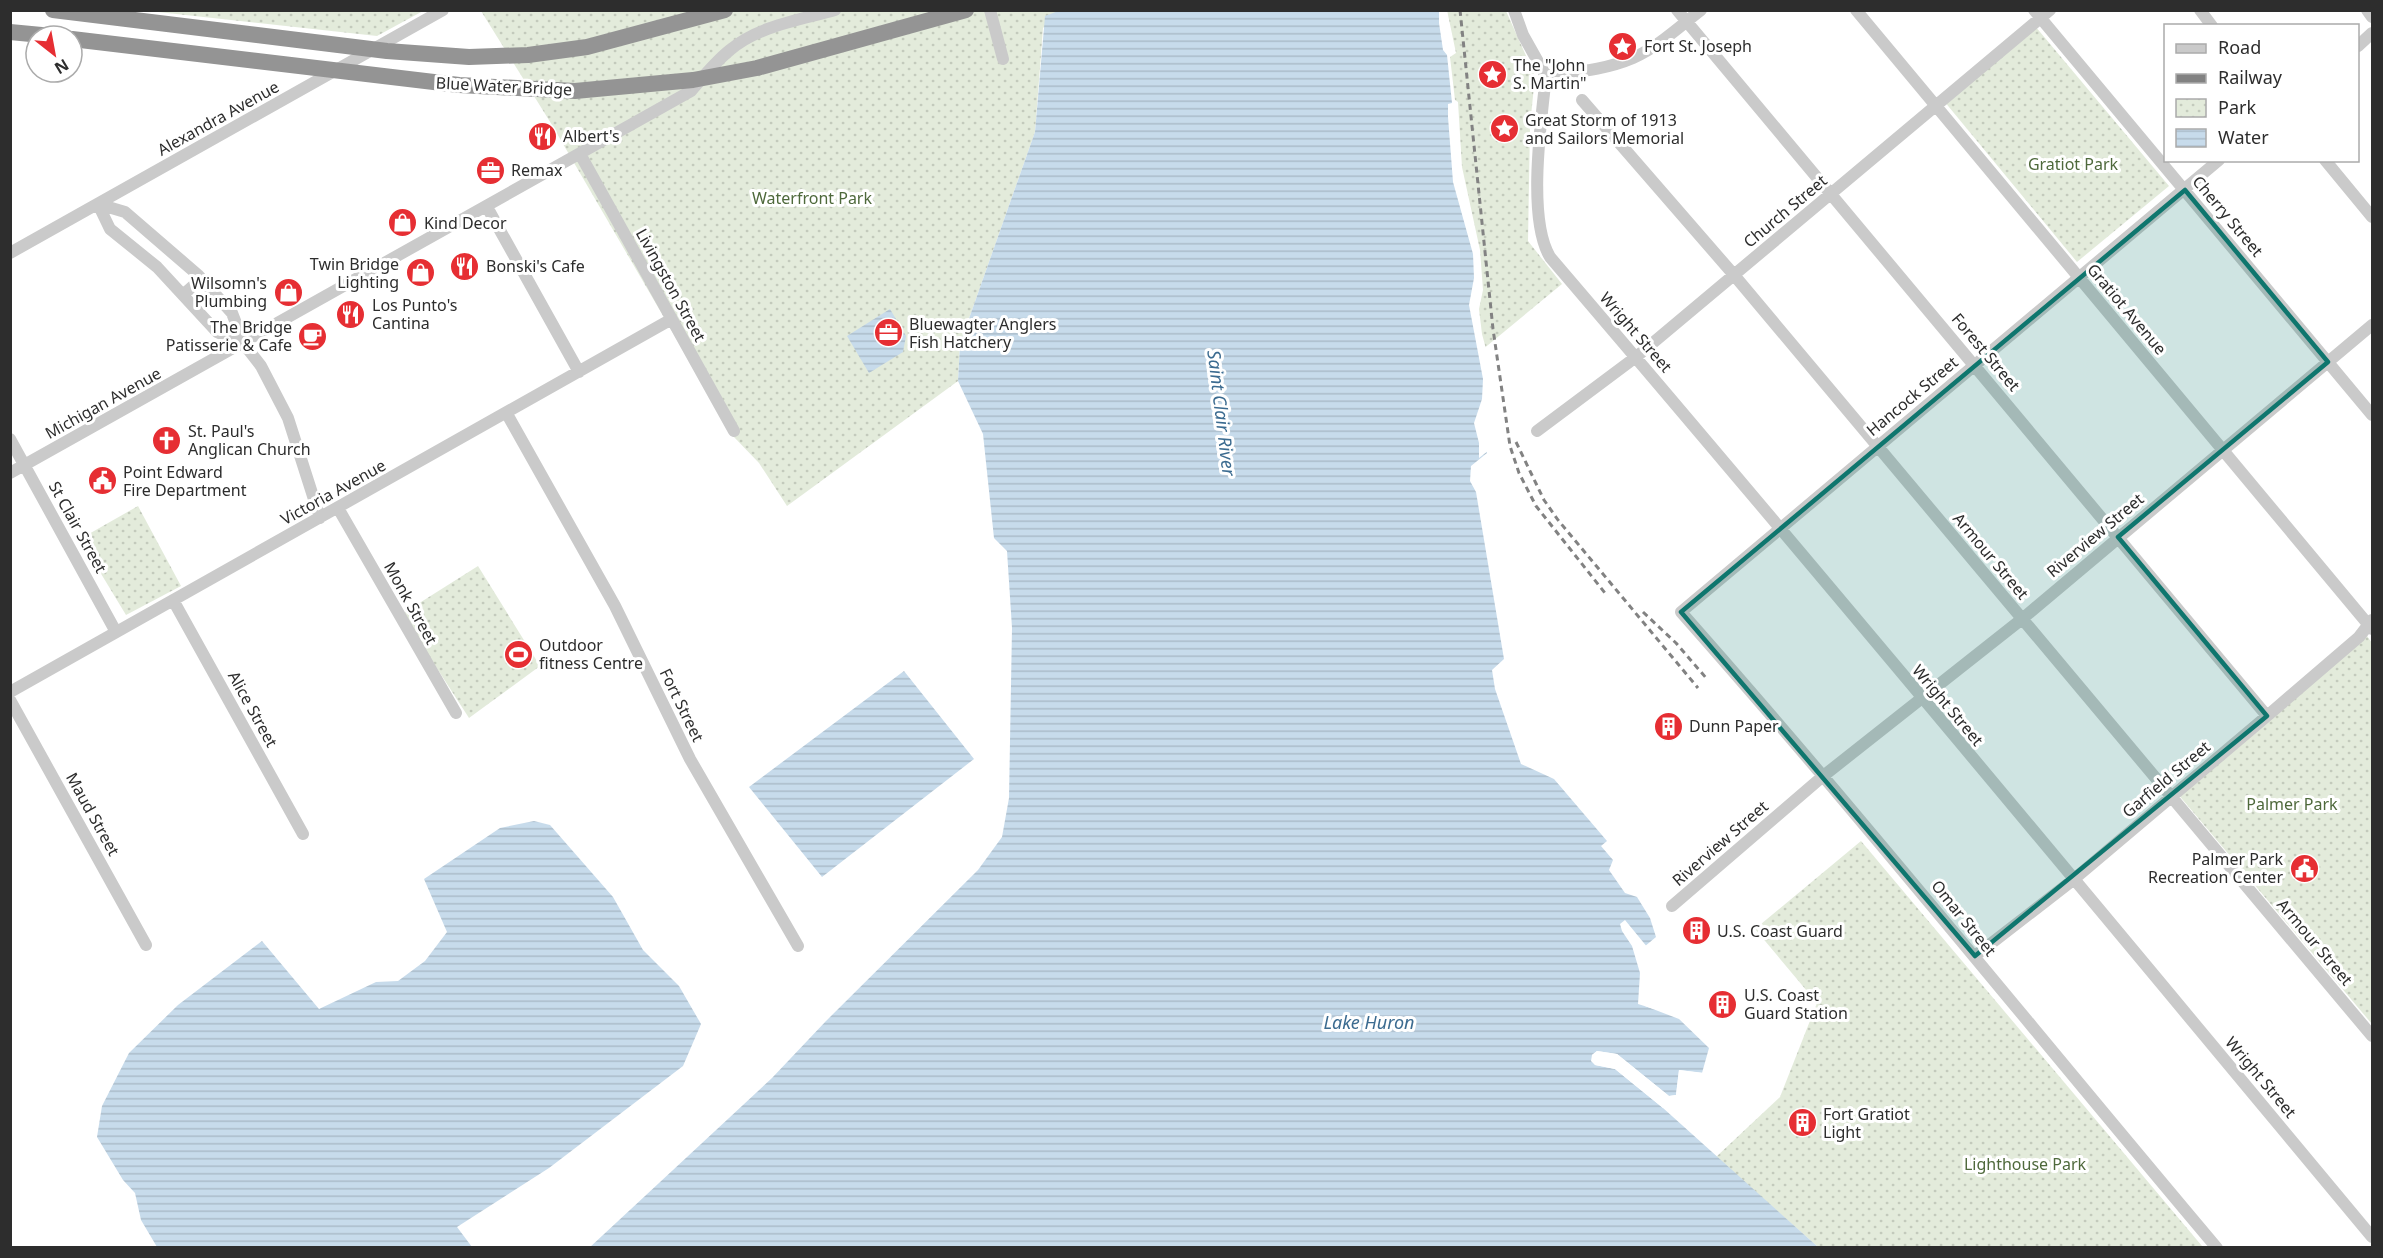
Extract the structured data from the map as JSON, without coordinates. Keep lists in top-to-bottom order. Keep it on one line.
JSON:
{"streets":{"highway":["Blue Water Bridge"],"street":["Alexandra Avenue","Church Street","Cherry Street","Livingston Street","Gratiot Avenue","Wright Street","Forest Street","Hancock Street","Michigan Avenue","Victoria Avenue","St Clair Street","Riverview Street","Armour Street","Monk Street","Fort Street","Alice Street","Garfield Street","Maud Street","Omar Street"]},"crossings":[["Church Street","Cherry Street"],["Church Street","Gratiot Avenue"],["Church Street","Wright Street"],["Church Street","Forest Street"],["Church Street","Armour Street"],["Cherry Street","Hancock Street"],["Cherry Street","Riverview Street"],["Livingston Street","Michigan Avenue"],["Livingston Street","Victoria Avenue"],["Gratiot Avenue","Hancock Street"],["Gratiot Avenue","Riverview Street"],["Gratiot Avenue","Garfield Street"],["Wright Street","Hancock Street"],["Wright Street","Riverview Street"],["Wright Street","Garfield Street"],["Forest Street","Hancock Street"],["Forest Street","Riverview Street"],["Forest Street","Garfield Street"],["Hancock Street","Armour Street"],["Hancock Street","Omar Street"],["Michigan Avenue","St Clair Street"],["Victoria Avenue","St Clair Street"],["Victoria Avenue","Monk Street"],["Victoria Avenue","Fort Street"],["Victoria Avenue","Alice Street"],["Riverview Street","Armour Street"],["Riverview Street","Omar Street"],["Armour Street","Garfield Street"],["Garfield Street","Omar Street"]],"water":["Saint Clair River","Lake Huron"],"parks":["Gratiot Park","Waterfront Park","Palmer Park","Lighthouse Park"],"places":{"place":["Fort St. Joseph","The \"John S. Martin\"","Great Storm of 1913 and Sailors Memorial"],"restaurant":["Albert's","Bonski's Cafe","Los Punto's Cantina"],"office":["Remax","Bluewagter Anglers Fish Hatchery"],"shop":["Kind Decor","Twin Bridge Lighting","Wilsomn's Plumbing"],"cafe":["The Bridge Patisserie & Cafe"],"church":["St. Paul's Anglican Church"],"public building":["Point Edward Fire Department","Palmer Park Recreation Center"],"sports":["Outdoor fitness Centre"],"building":["Dunn Paper","U.S. Coast Guard","U.S. Coast Guard Station","Fort Gratiot Light"]},"legend":["Road","Railway","Park","Water"],"north":"bottom right"}
